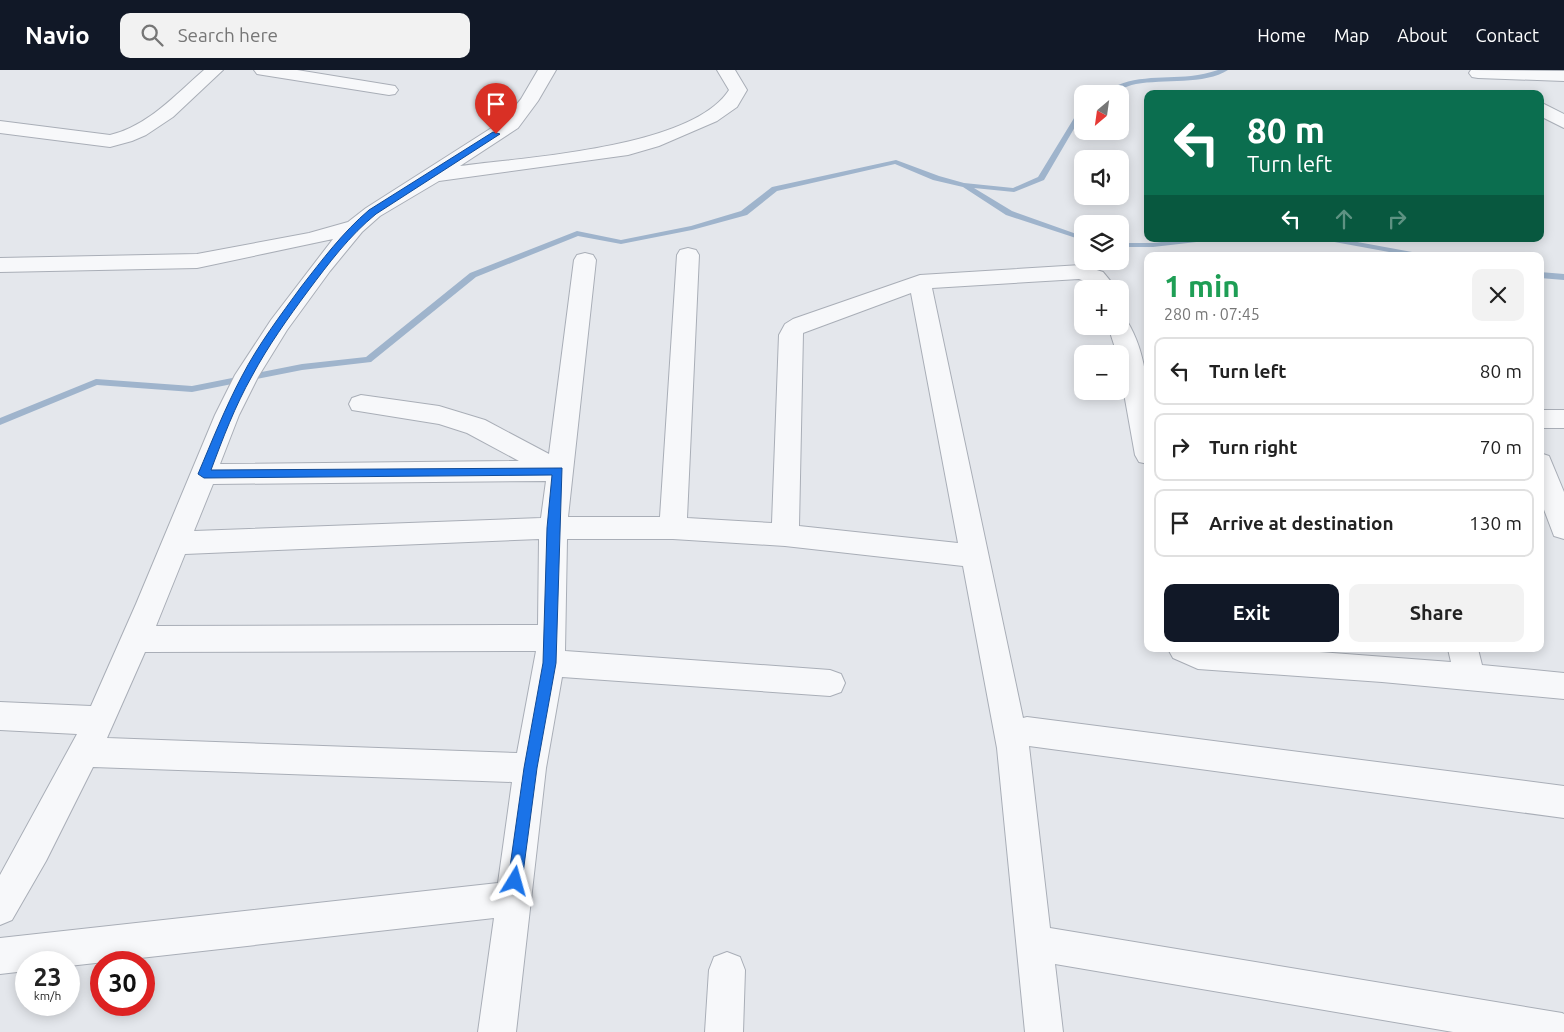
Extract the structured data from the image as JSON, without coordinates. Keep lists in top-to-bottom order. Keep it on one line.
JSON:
{"north":"bottom left","page":{"header":"Navio","search":"Search here","nav":["Home","Map","About","Contact"],"map_buttons":["+","−"],"turn":["80 m","Turn left"],"heading":["1 min","280 m · 07:45"],"list":[{"name":"Turn left","value":"80 m"},{"name":"Turn right","value":"70 m"},{"name":"Arrive at destination","value":"130 m"}],"buttons":["Exit","Share"],"speed":"23 km/h","limit":"30"}}
